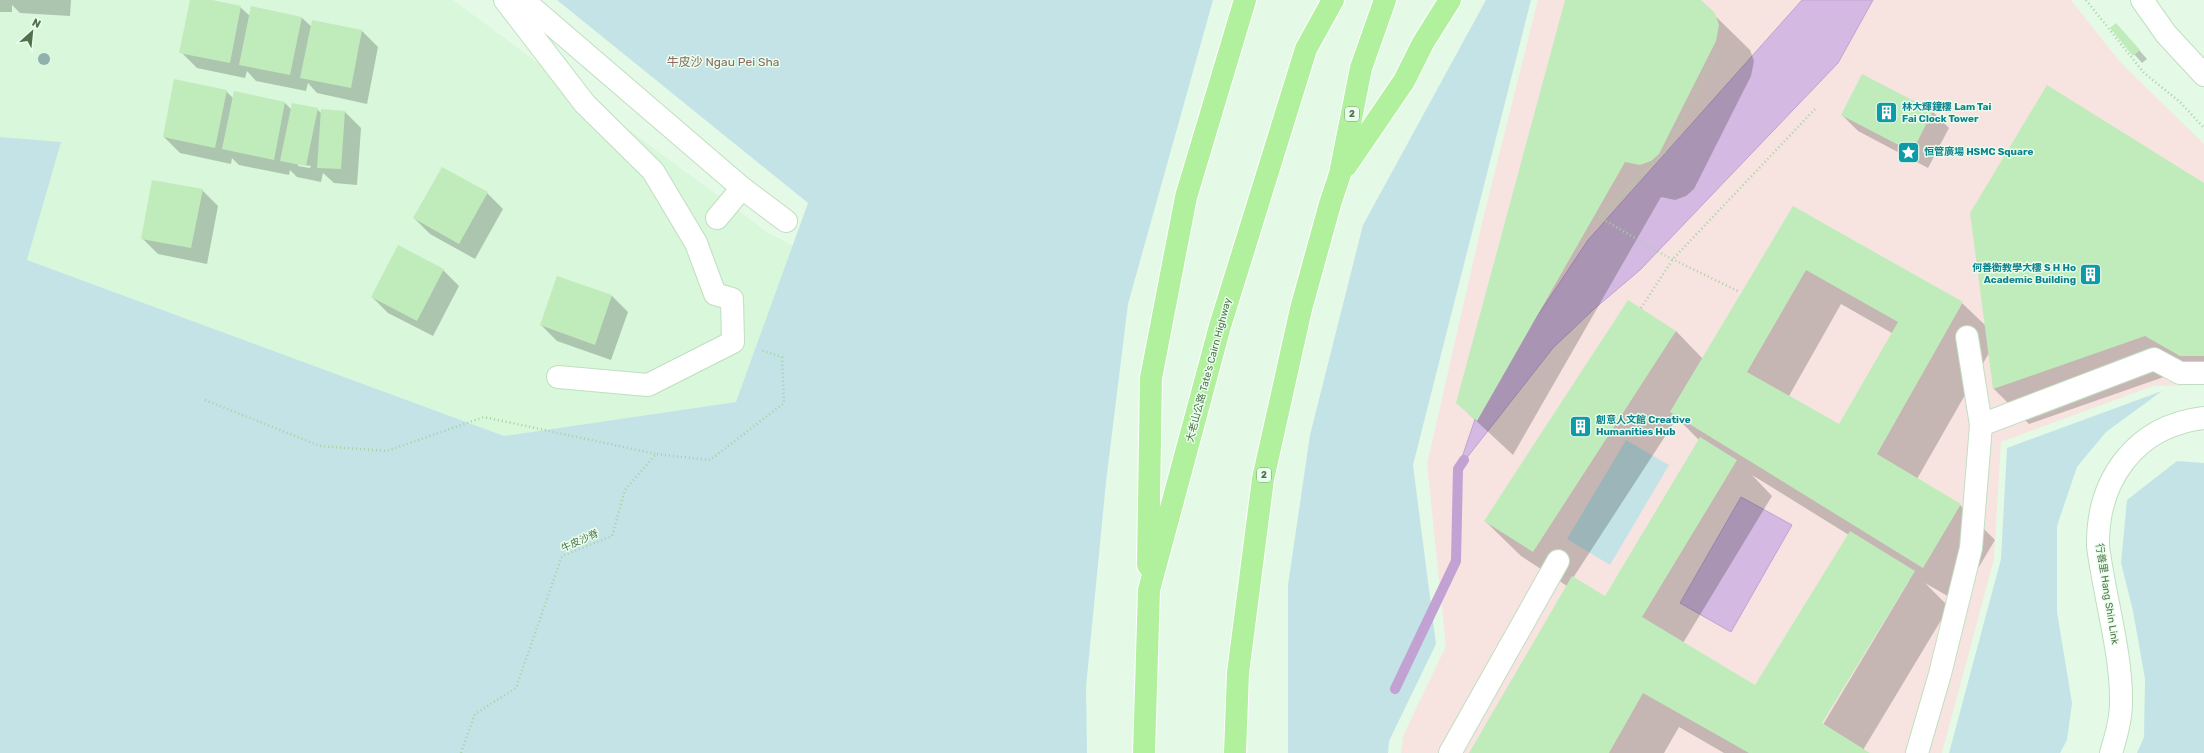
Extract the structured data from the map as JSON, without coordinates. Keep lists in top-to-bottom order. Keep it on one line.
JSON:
{"streets":{"highway":["2","大老山公路 Tate's Cairn Highway"],"street":["行善里 Hang Shin Link"],"path":["牛皮沙脊"]},"districts":["牛皮沙 Ngau Pei Sha"],"places":{"building":["林大輝鐘樓 Lam Tai Fai Clock Tower","何善衡教學大樓 S H Ho Academic Building","創意人文館 Creative Humanities Hub"],"place":["恒管廣場 HSMC Square"]},"north":"top right"}
